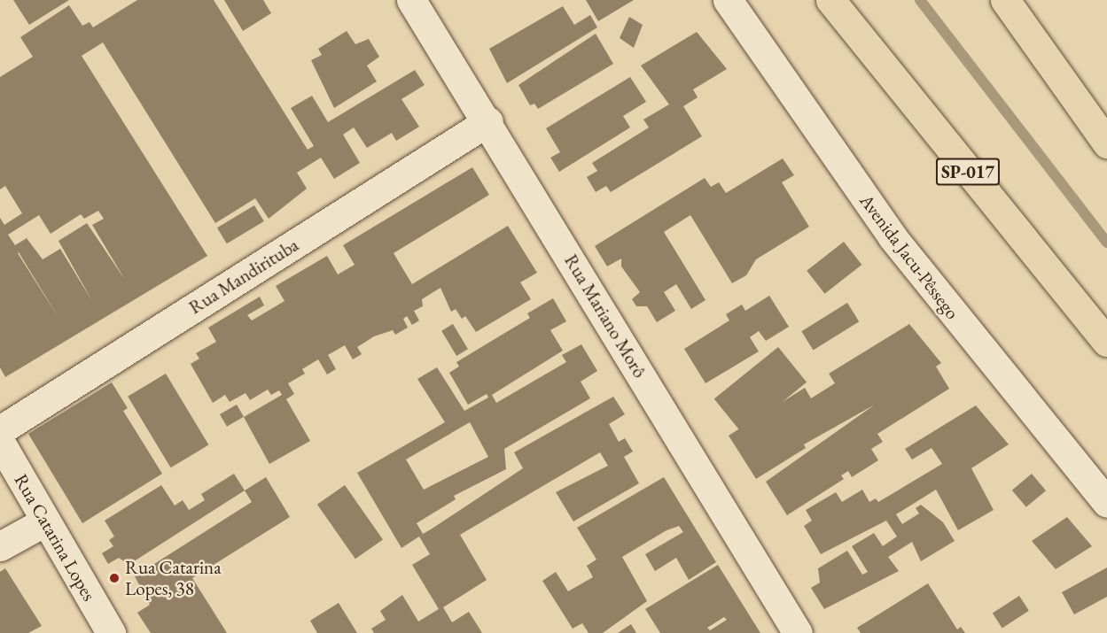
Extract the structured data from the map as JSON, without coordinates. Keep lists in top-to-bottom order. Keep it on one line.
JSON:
{"streets":{"highway":["SP-017"],"street":["Avenida Jacu-Pêssego","Rua Mandirituba","Rua Mariano Morô","Rua Catarina Lopes"]},"crossings":[["Rua Mandirituba","Rua Mariano Morô"]],"places":["Rua Catarina Lopes, 38"]}
